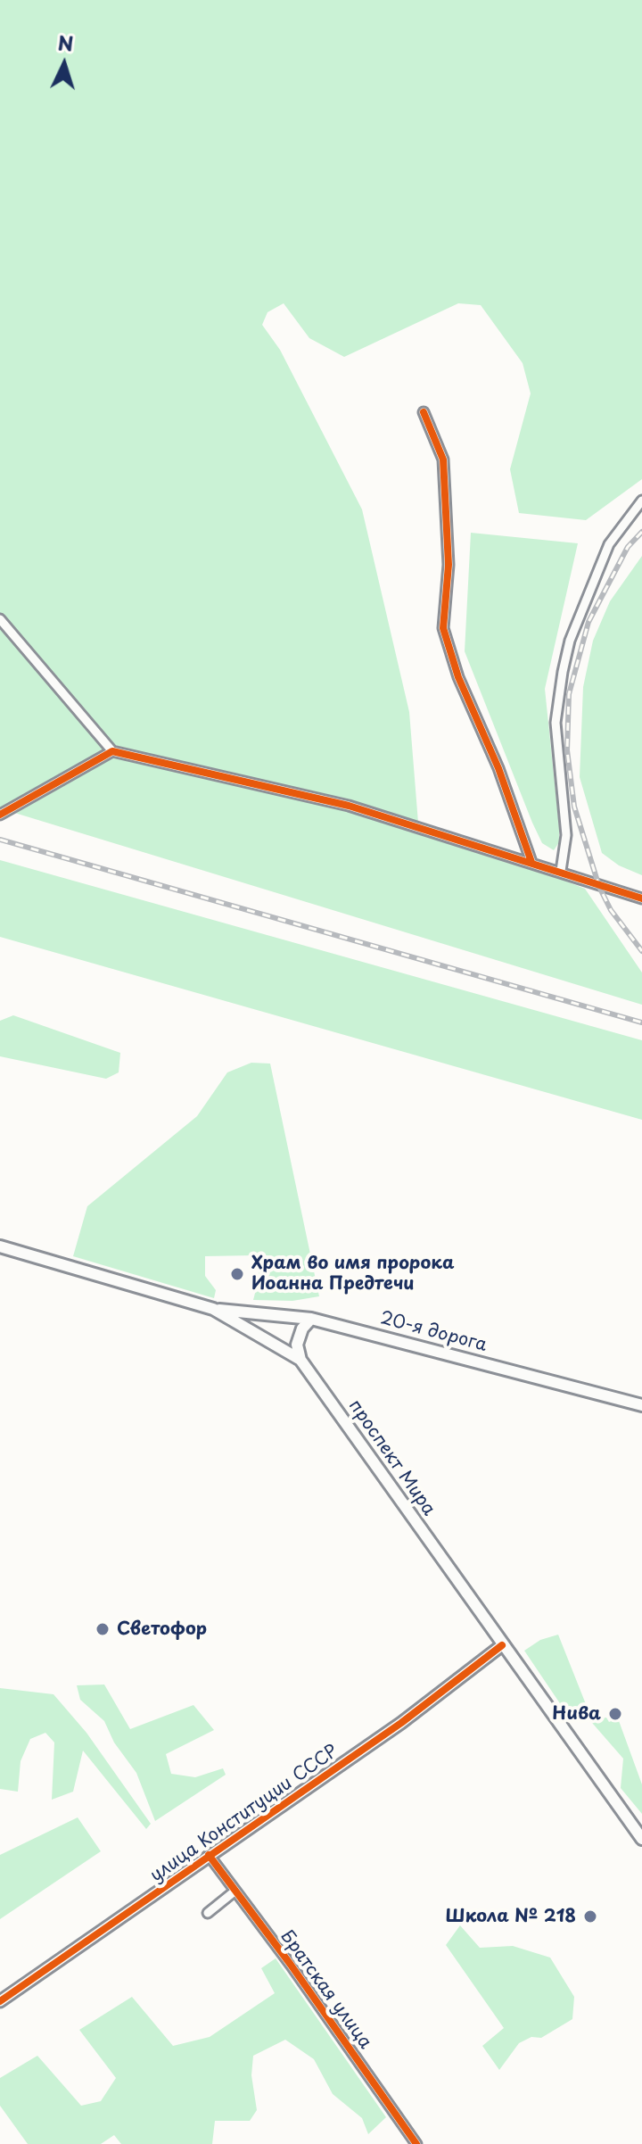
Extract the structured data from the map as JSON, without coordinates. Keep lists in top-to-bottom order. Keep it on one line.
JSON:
{"streets":{"main road":["20-я дорога","проспект Мира"],"street":["улица Конституции СССР","Братская улица"]},"crossings":[["20-я дорога","проспект Мира"],["проспект Мира","улица Конституции СССР"],["улица Конституции СССР","Братская улица"]],"places":["Храм во имя пророка Иоанна Предтечи","Светофор","Нива","Школа № 218"],"north":"top"}
